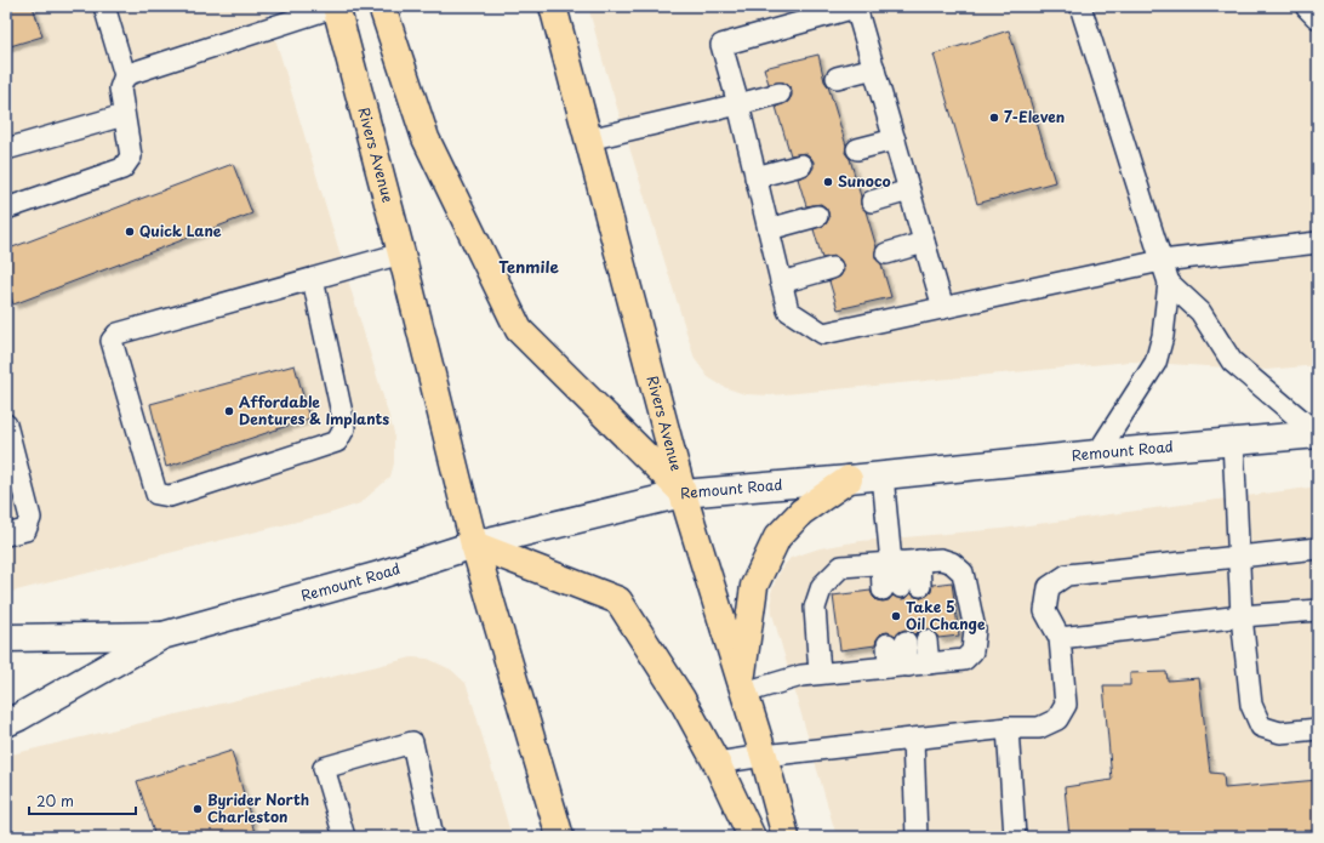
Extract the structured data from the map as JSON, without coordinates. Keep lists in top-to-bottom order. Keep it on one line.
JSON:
{"streets":{"main road":["Rivers Avenue","Remount Road"]},"crossings":[["Rivers Avenue","Remount Road"]],"districts":["Tenmile"],"places":["7-Eleven","Sunoco","Quick Lane","Affordable Dentures & Implants","Take 5 Oil Change","Byrider North Charleston"],"scale_bar":"20 m"}
